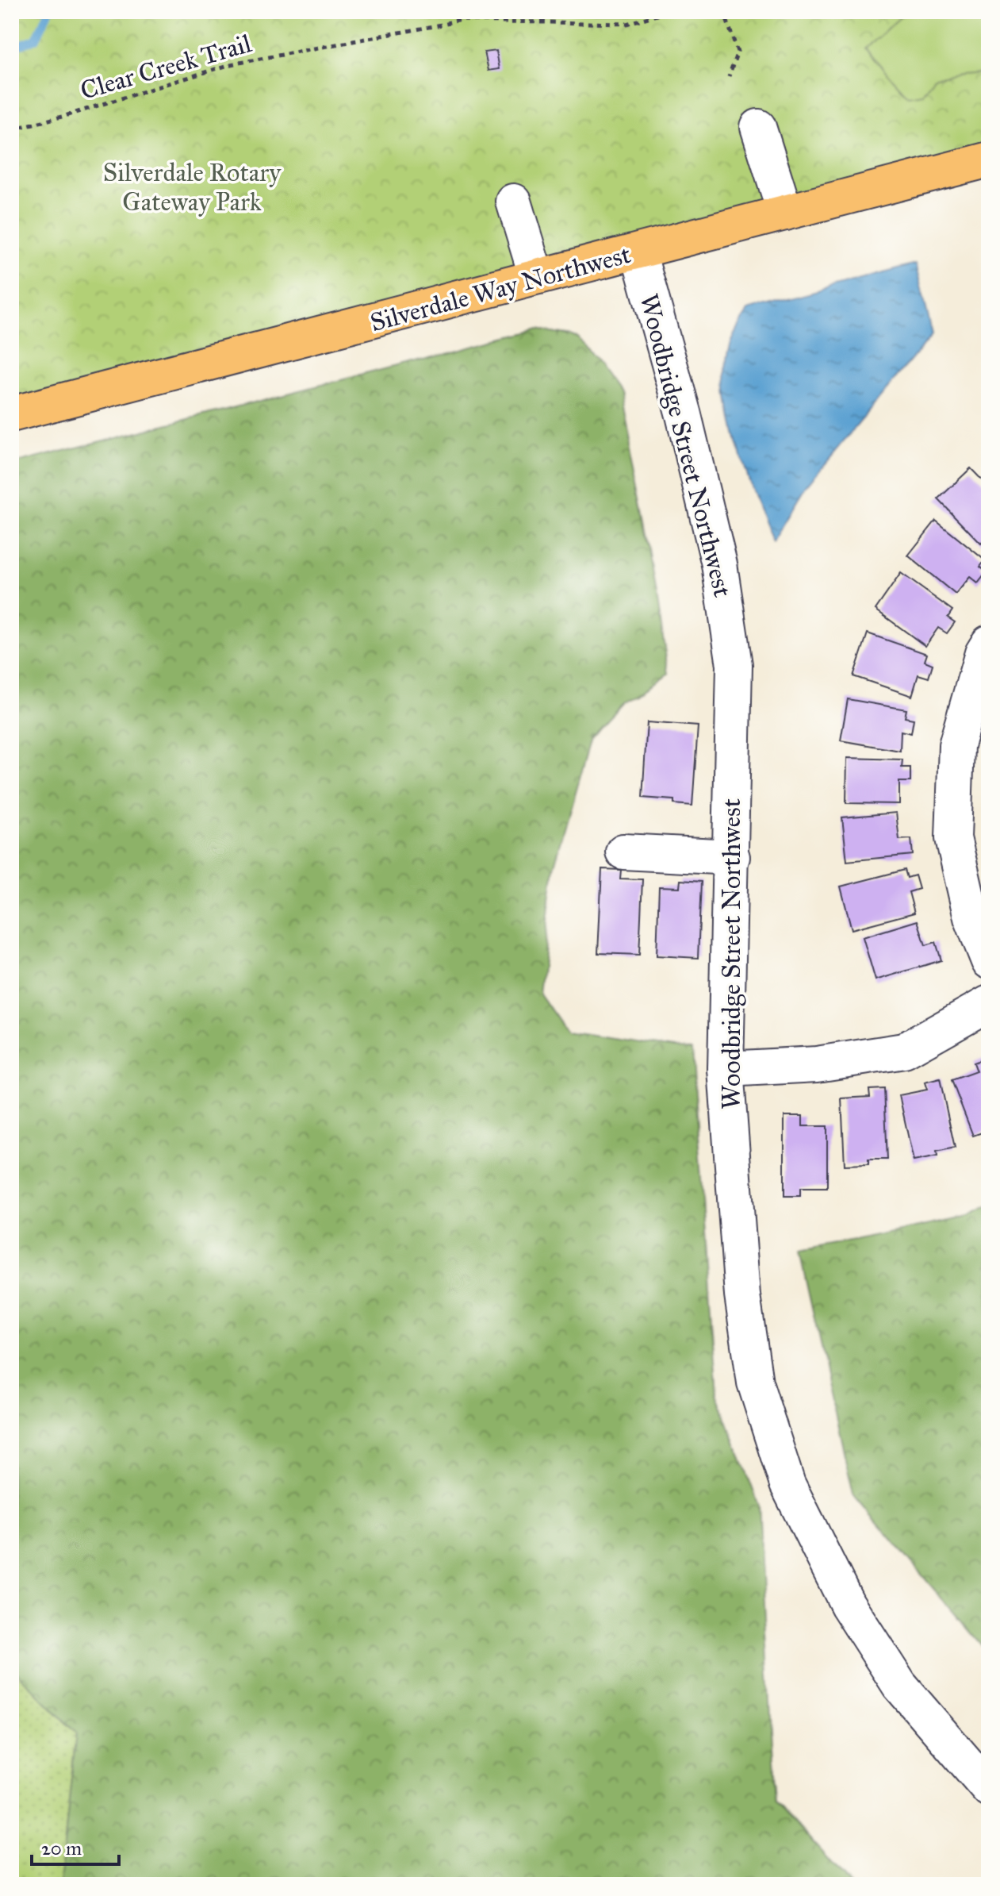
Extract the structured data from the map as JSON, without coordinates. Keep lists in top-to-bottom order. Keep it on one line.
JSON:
{"streets":{"main road":["Silverdale Way Northwest"],"street":["Woodbridge Street Northwest"],"path":["Clear Creek Trail"]},"crossings":[["Silverdale Way Northwest","Woodbridge Street Northwest"]],"parks":["Silverdale Rotary Gateway Park"],"scale_bar":"20 m"}
